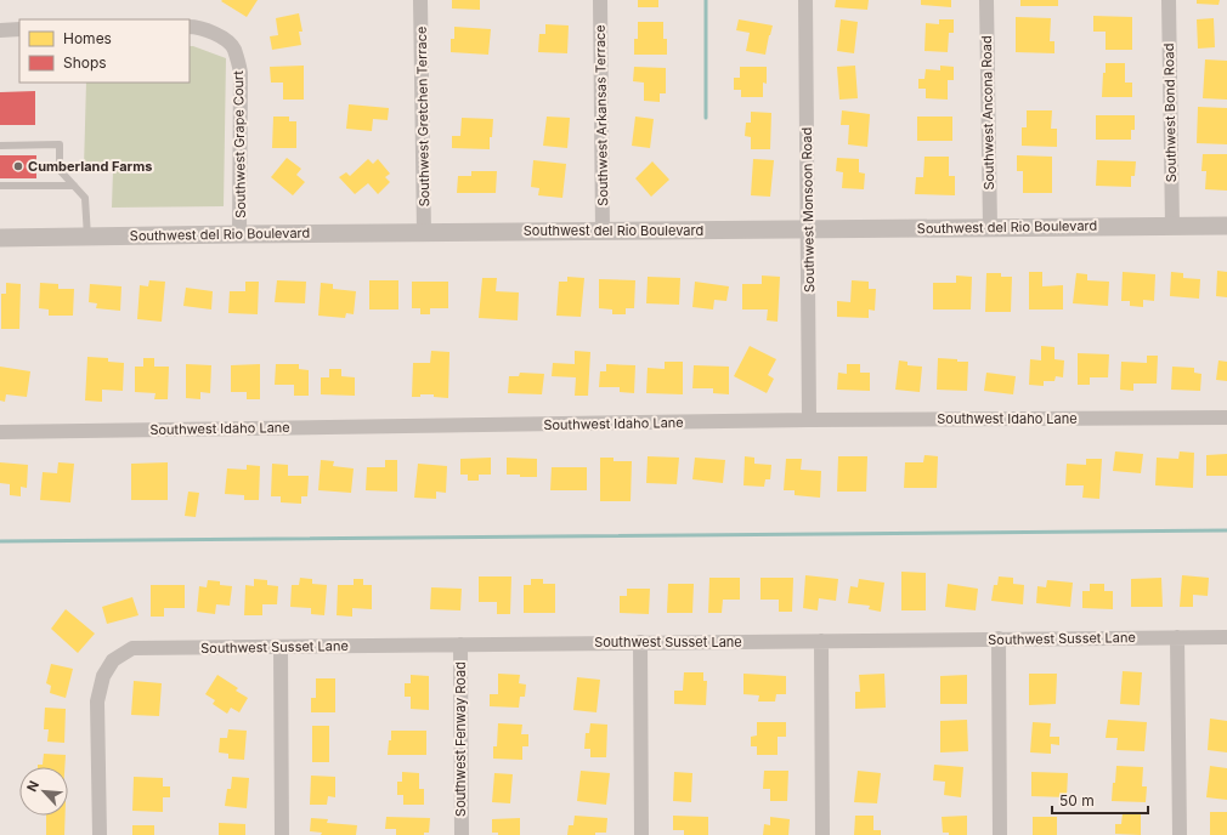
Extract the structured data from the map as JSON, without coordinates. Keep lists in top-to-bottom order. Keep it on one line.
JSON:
{"streets":{"street":["Southwest Ancona Road","Southwest Bond Road","Southwest Arkansas Terrace","Southwest Gretchen Terrace","Southwest Grape Court","Southwest Monsoon Road","Southwest del Rio Boulevard","Southwest Idaho Lane","Southwest Susset Lane","Southwest Fenway Road"]},"crossings":[["Southwest Ancona Road","Southwest del Rio Boulevard"],["Southwest Bond Road","Southwest del Rio Boulevard"],["Southwest Arkansas Terrace","Southwest del Rio Boulevard"],["Southwest Gretchen Terrace","Southwest del Rio Boulevard"],["Southwest Grape Court","Southwest del Rio Boulevard"],["Southwest Monsoon Road","Southwest del Rio Boulevard"],["Southwest Monsoon Road","Southwest Idaho Lane"],["Southwest Susset Lane","Southwest Fenway Road"]],"places":["Cumberland Farms"],"legend":["Homes","Shops"],"scale_bar":"50 m","north":"top left"}
